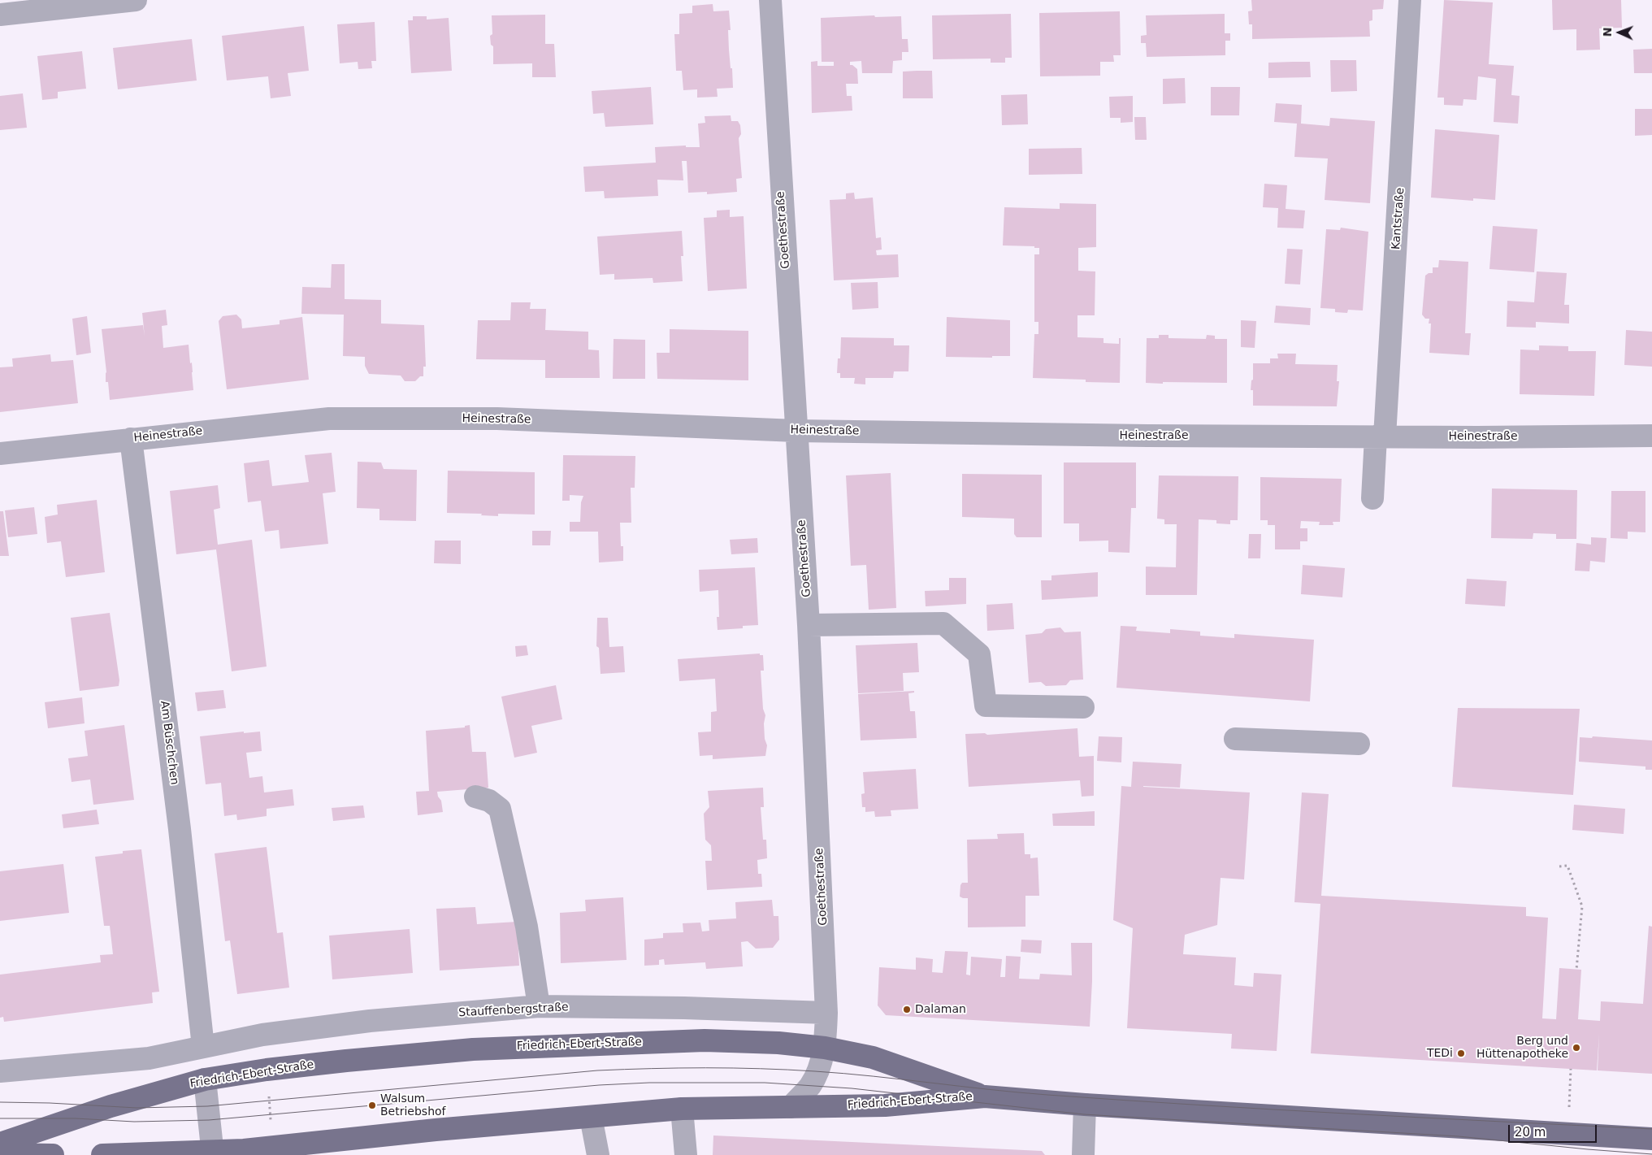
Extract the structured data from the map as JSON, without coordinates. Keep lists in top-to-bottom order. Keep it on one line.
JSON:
{"streets":{"main road":["Friedrich-Ebert-Straße"],"street":["Kantstraße","Goethestraße","Heinestraße","Am Büschchen","Stauffenbergstraße"]},"crossings":[["Kantstraße","Heinestraße"],["Goethestraße","Heinestraße"],["Goethestraße","Stauffenbergstraße"],["Goethestraße","Friedrich-Ebert-Straße"],["Heinestraße","Am Büschchen"],["Am Büschchen","Stauffenbergstraße"]],"places":["Dalaman","Berg und Hüttenapotheke","TEDi","Walsum Betriebshof"],"scale_bar":"20 m","north":"left"}
